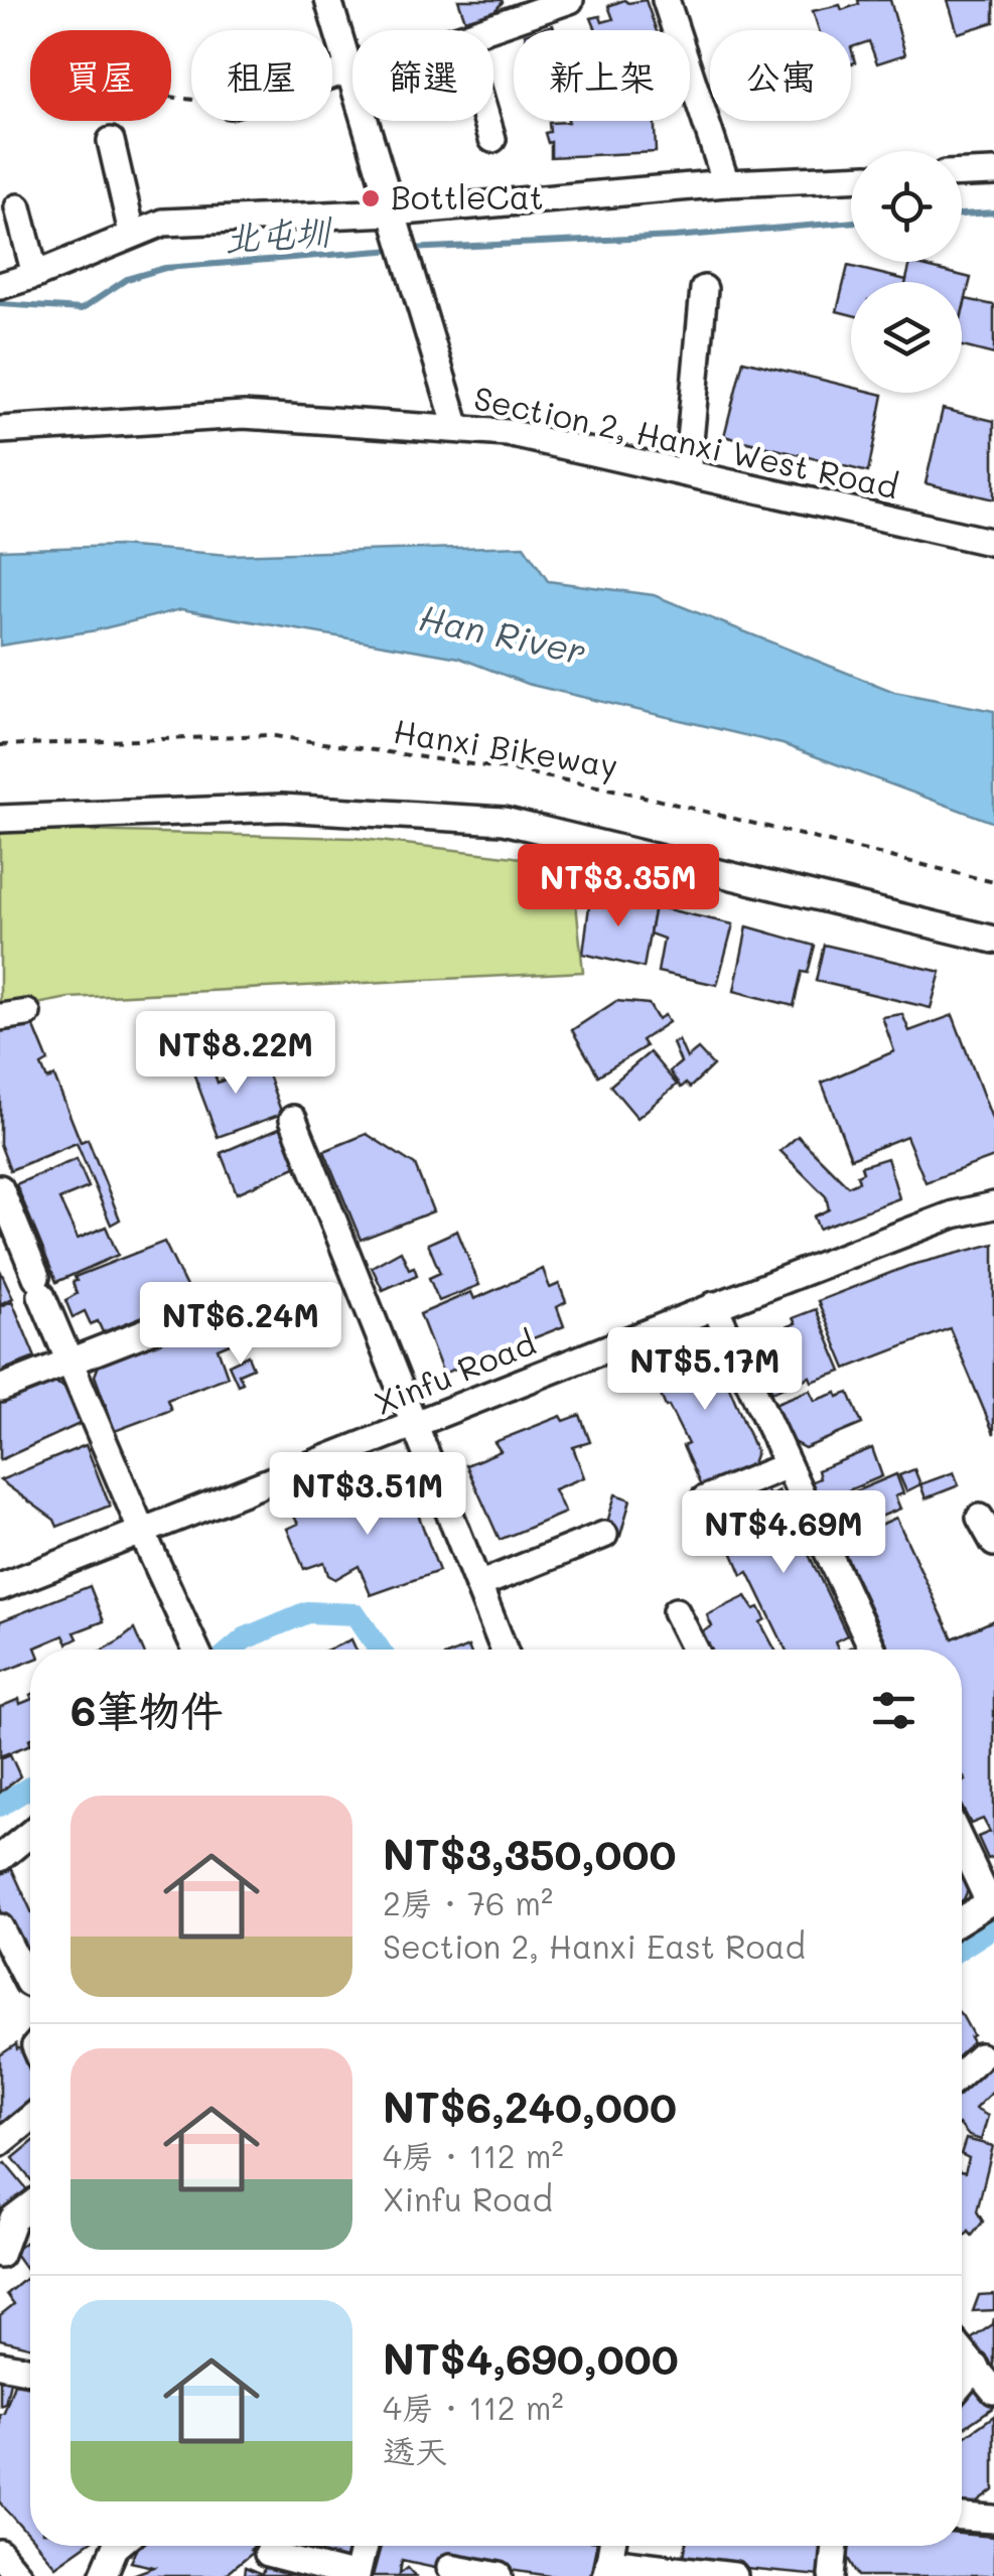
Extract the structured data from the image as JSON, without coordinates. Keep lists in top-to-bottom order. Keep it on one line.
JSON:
{"streets":{"street":["Section 2, Hanxi West Road","Xinfu Road"],"path":["Hanxi Bikeway"]},"water":["北屯圳","Han River"],"places":["BottleCat"],"page":{"chip":["買屋","租屋","篩選","新上架","公寓"],"price":["NT$3.35M","NT$8.22M","NT$6.24M","NT$5.17M","NT$3.51M","NT$4.69M"],"heading":"6筆物件","list":[{"name":"NT$3,350,000","note":"2房 · 76 m² · Section 2, Hanxi East Road"},{"name":"NT$6,240,000","note":"4房 · 112 m² · Xinfu Road"},{"name":"NT$4,690,000","note":"4房 · 112 m² · 透天"}]}}
